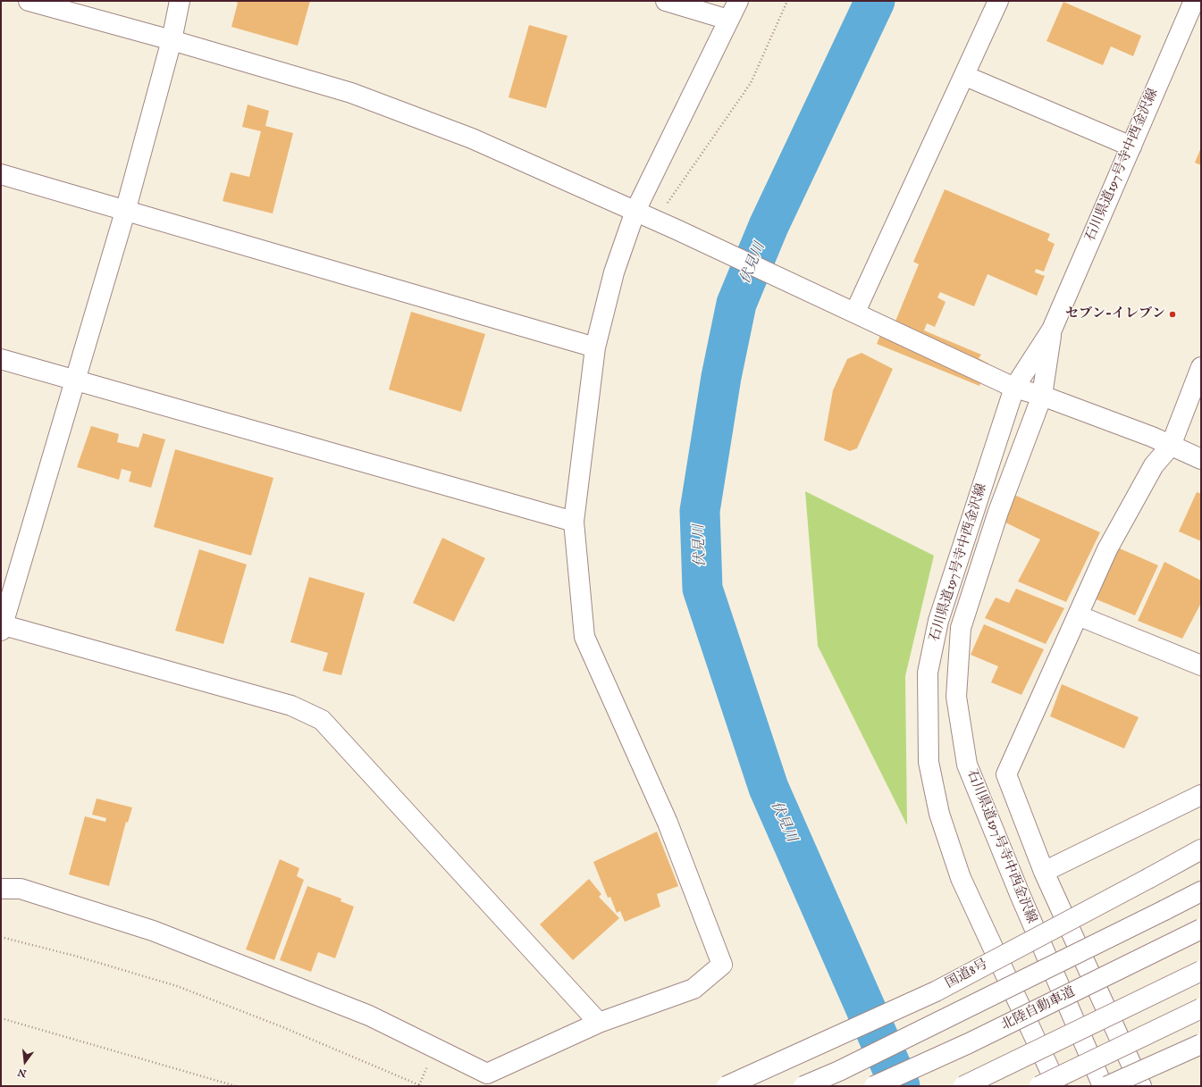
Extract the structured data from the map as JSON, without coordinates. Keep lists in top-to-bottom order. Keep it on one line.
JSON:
{"streets":{"main road":["石川県道197号寺中西金沢線","国道8号","北陸自動車道"]},"water":["伏見川"],"places":["セブン-イレブン"],"north":"bottom"}
